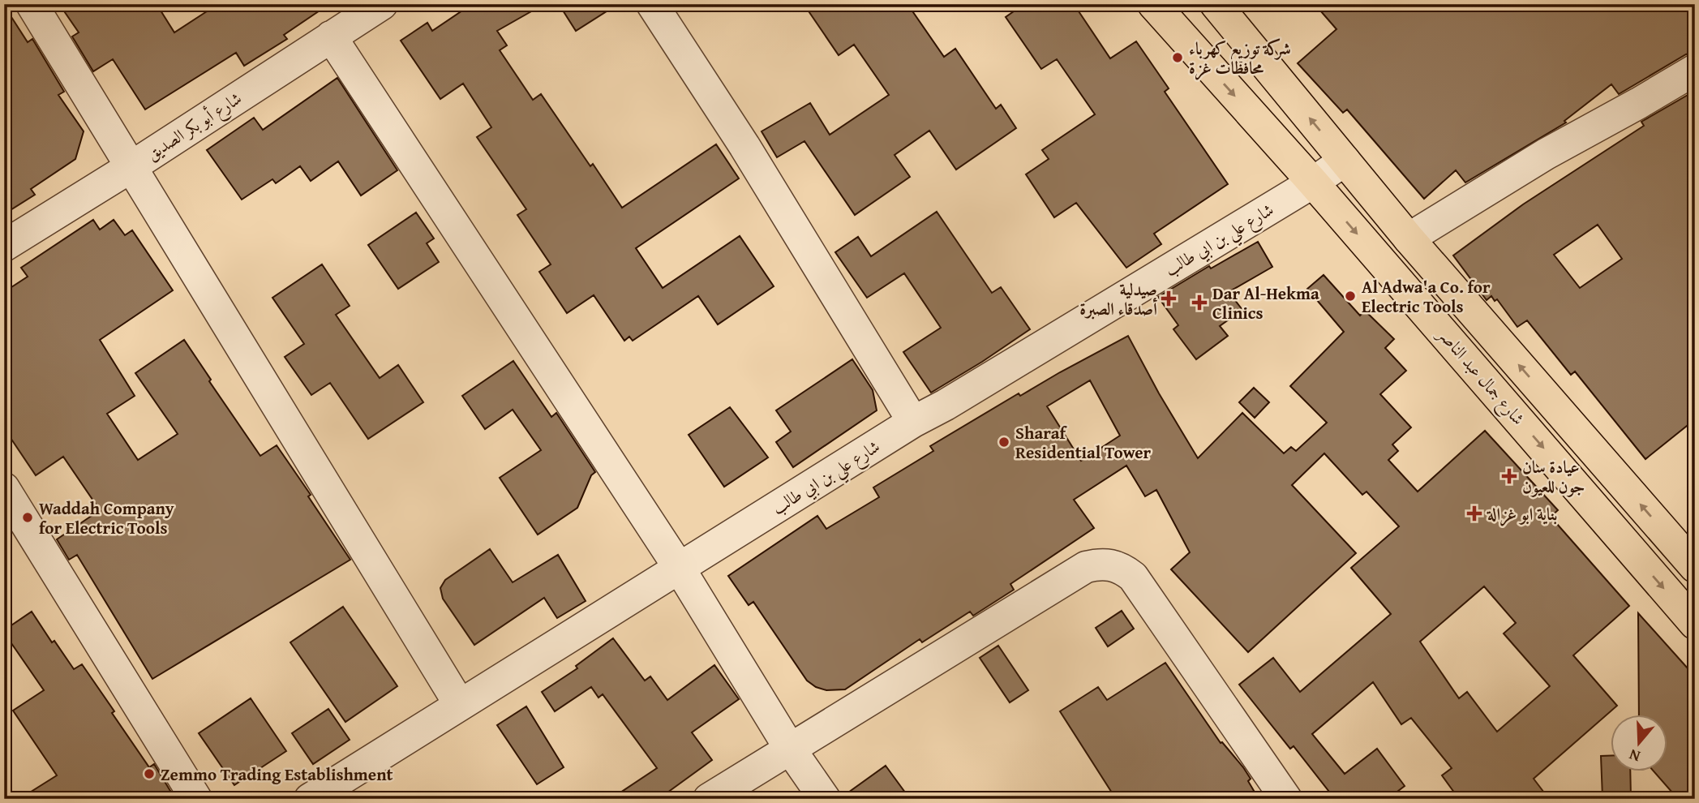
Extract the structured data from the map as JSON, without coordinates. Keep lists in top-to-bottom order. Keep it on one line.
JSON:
{"streets":{"main road":["شارع جمال عبد الناصر"],"street":["شارع أبو بكر الصديق","شارع علي بن ابي طالب"]},"crossings":[["شارع علي بن ابي طالب","شارع جمال عبد الناصر"]],"places":{"other":["شركة توزيع كهرباء محافظات غزة","Al Adwa'a Co. for Electric Tools","Sharaf Residential Tower","Waddah Company for Electric Tools","Zemmo Trading Establishment"],"health":["صيدلية أصدقاء الصبرة","Dar Al-Hekma Clinics","عيادة سان جون للعيون","بناية ابو غزالة"]},"north":"bottom"}
